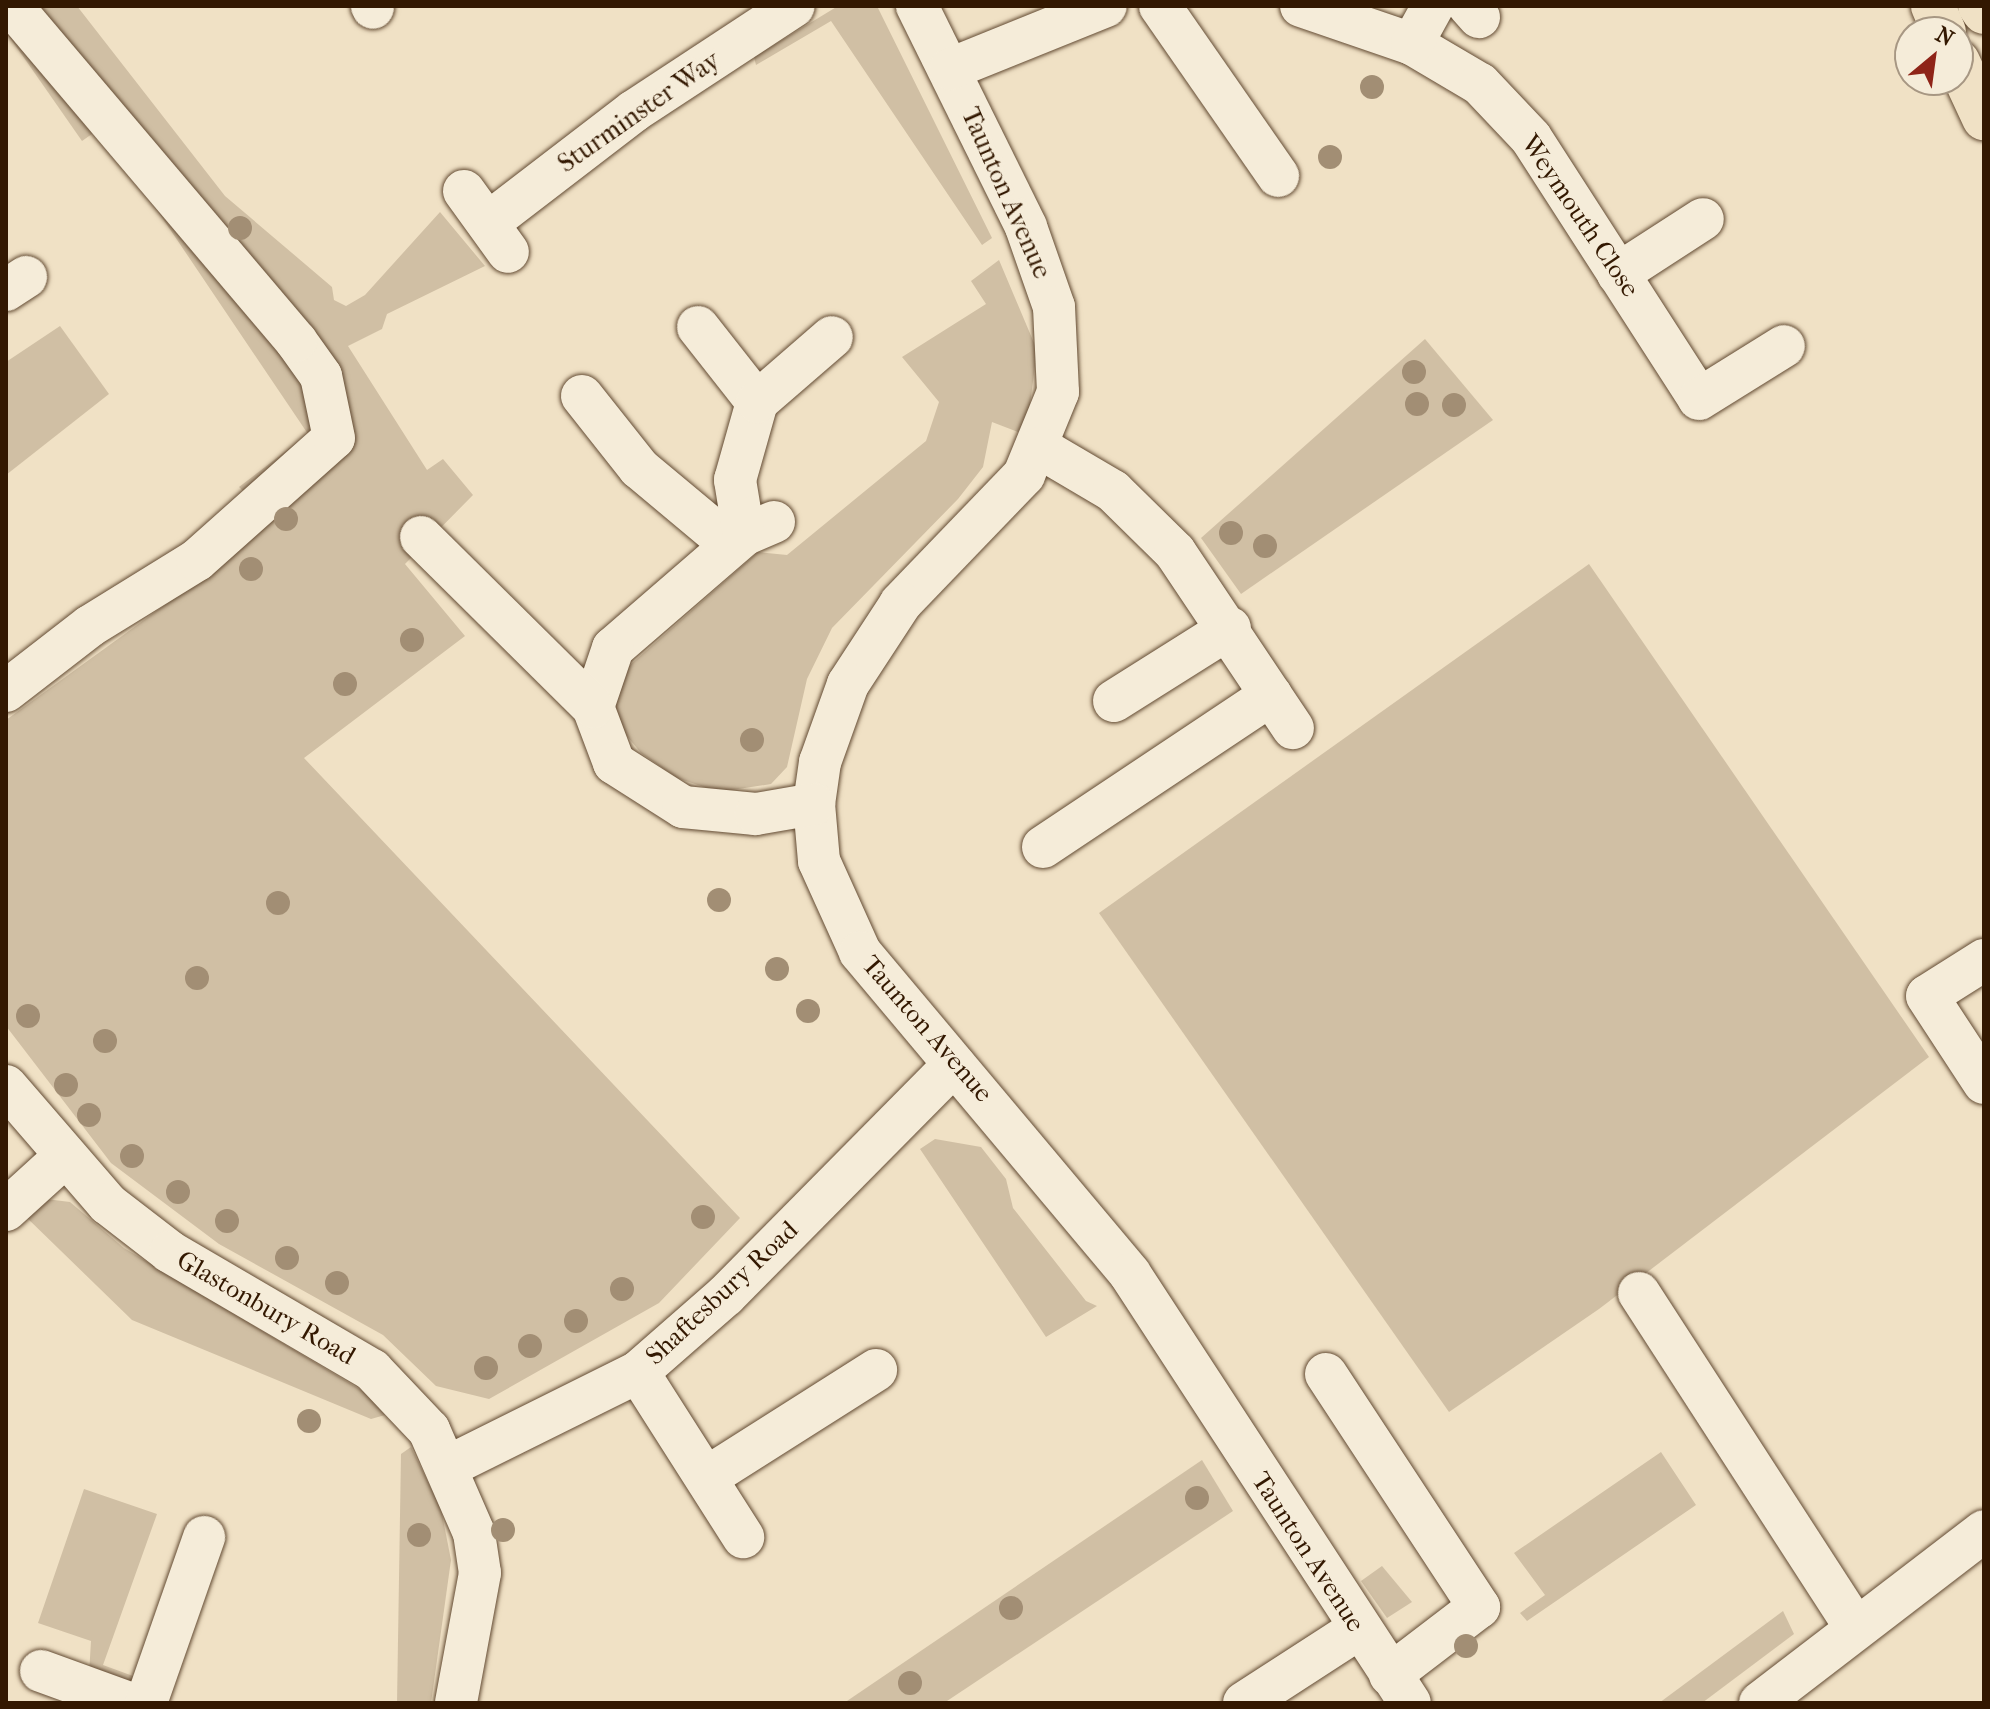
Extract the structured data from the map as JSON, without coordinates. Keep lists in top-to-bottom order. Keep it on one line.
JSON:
{"streets":{"street":["Sturminster Way","Taunton Avenue","Weymouth Close","Shaftesbury Road","Glastonbury Road"]},"crossings":[["Taunton Avenue","Shaftesbury Road"],["Shaftesbury Road","Glastonbury Road"]],"north":"top right"}
